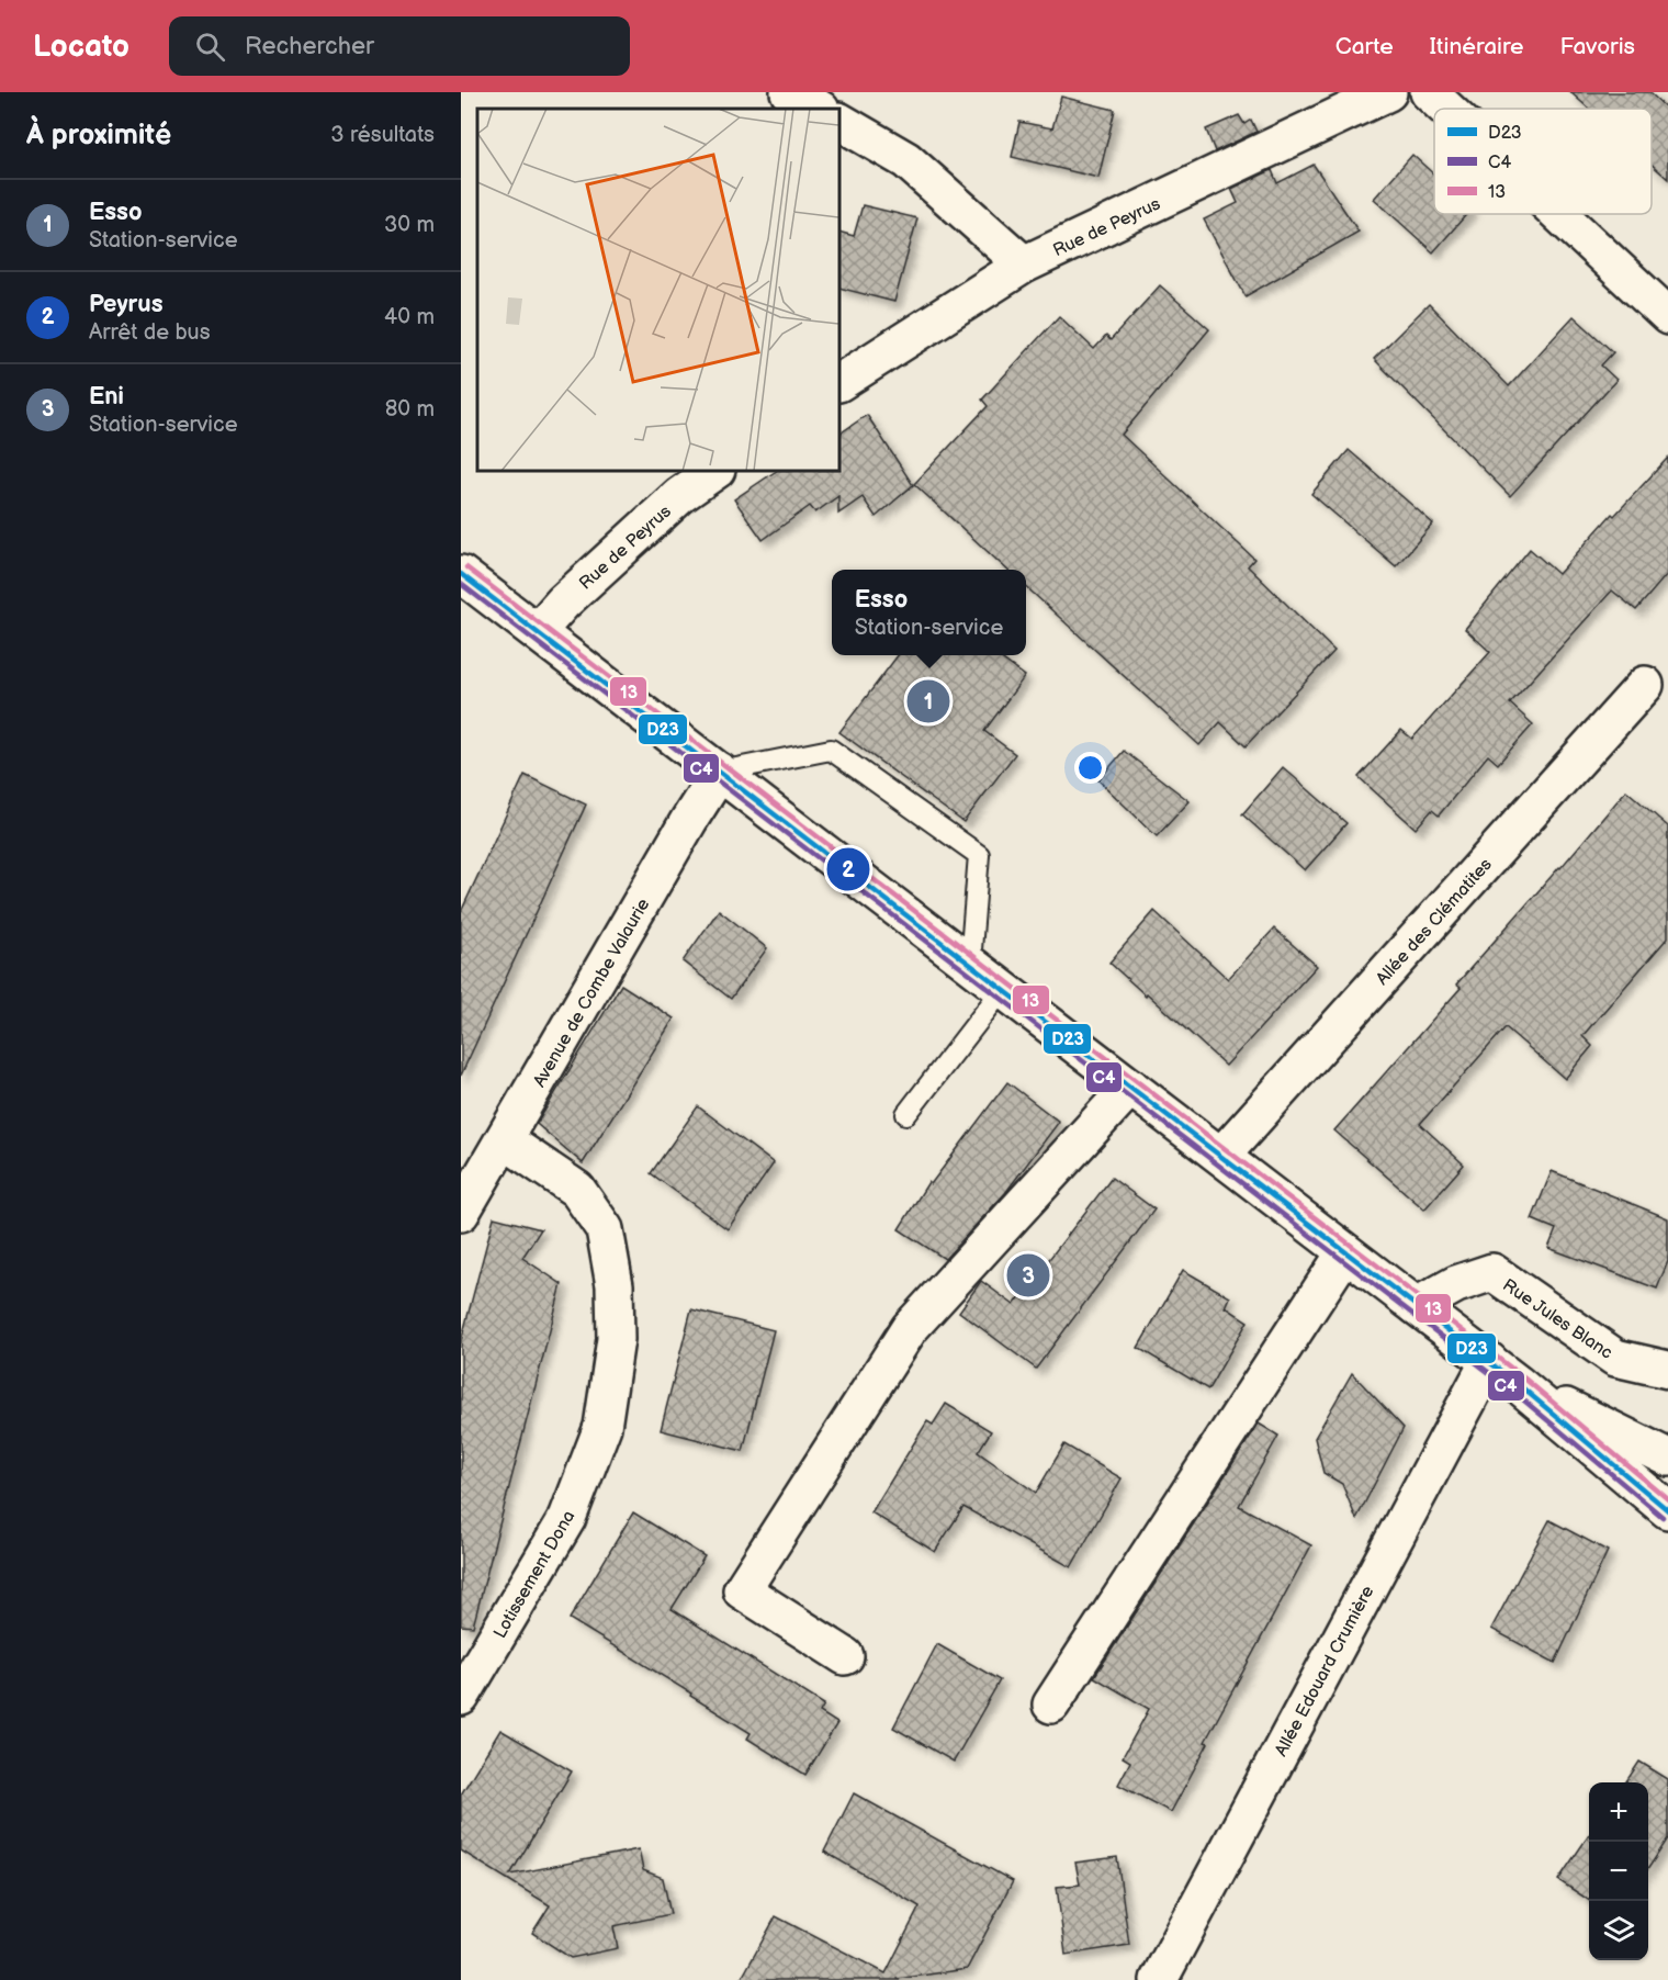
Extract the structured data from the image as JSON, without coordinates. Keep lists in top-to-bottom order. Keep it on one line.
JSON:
{"streets":{"street":["Rue de Peyrus","Allée des Clématites","Avenue de Combe Valaurie","Rue Jules Blanc","Lotissement Dona","Allée Edouard Crumière"]},"crossings":[["Avenue de Combe Valaurie","Lotissement Dona"]],"lines":["transit line 13","transit line D23","transit line C4"],"legend":["D23","C4","13"],"page":{"header":"Locato","search":"Rechercher","nav":["Carte","Itinéraire","Favoris"],"heading":["À proximité","3 résultats"],"list":[{"mark":"1","name":"Esso","note":"Station-service","value":"30 m"},{"mark":"2","name":"Peyrus","note":"Arrêt de bus","value":"40 m"},{"mark":"3","name":"Eni","note":"Station-service","value":"80 m"}],"popup":["Esso","Station-service"],"pins":["1","2","3"],"map_buttons":["+","−"]}}
